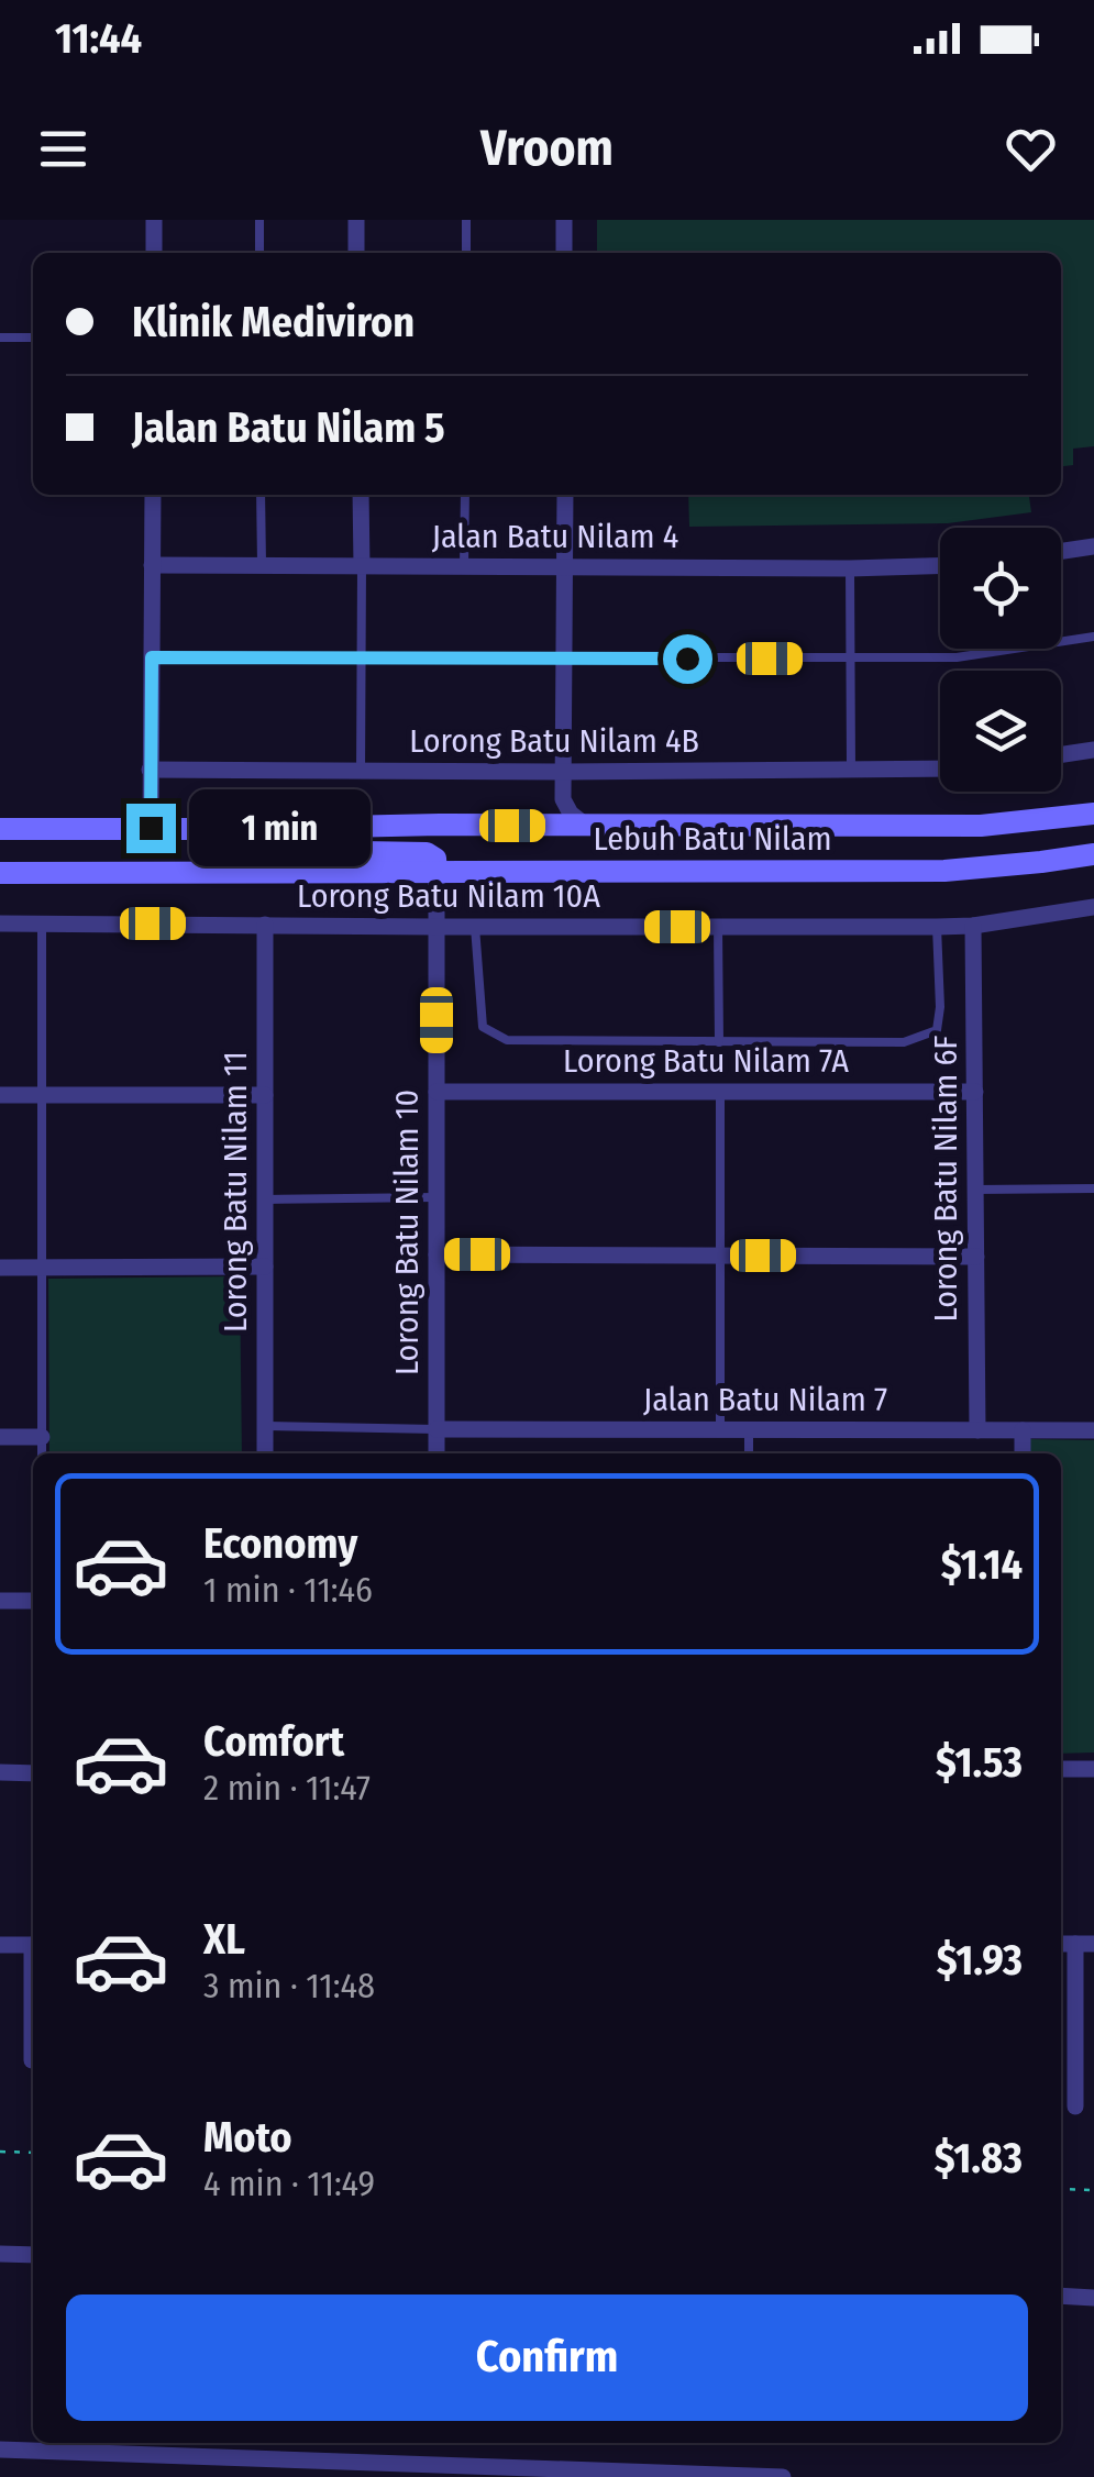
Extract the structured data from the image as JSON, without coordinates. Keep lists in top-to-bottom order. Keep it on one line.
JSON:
{"streets":{"main road":["Lebuh Batu Nilam"],"street":["Jalan Batu Nilam 4","Lorong Batu Nilam 4B","Lorong Batu Nilam 10A","Lorong Batu Nilam 7A","Lorong Batu Nilam 6F","Lorong Batu Nilam 11","Lorong Batu Nilam 10","Jalan Batu Nilam 7"]},"crossings":[["Lebuh Batu Nilam","Lorong Batu Nilam 10"],["Lorong Batu Nilam 10A","Lorong Batu Nilam 6F"],["Lorong Batu Nilam 10A","Lorong Batu Nilam 11"],["Lorong Batu Nilam 10A","Lorong Batu Nilam 10"],["Lorong Batu Nilam 7A","Lorong Batu Nilam 6F"],["Lorong Batu Nilam 7A","Lorong Batu Nilam 10"],["Lorong Batu Nilam 6F","Jalan Batu Nilam 7"],["Lorong Batu Nilam 10","Jalan Batu Nilam 7"]],"page":{"status":"11:44","header":"Vroom","banner":["Klinik Mediviron","Jalan Batu Nilam 5"],"bubble":"1 min","list":[{"name":"Economy","note":"1 min · 11:46","value":"$1.14"},{"name":"Comfort","note":"2 min · 11:47","value":"$1.53"},{"name":"XL","note":"3 min · 11:48","value":"$1.93"},{"name":"Moto","note":"4 min · 11:49","value":"$1.83"}],"buttons":"Confirm"}}
